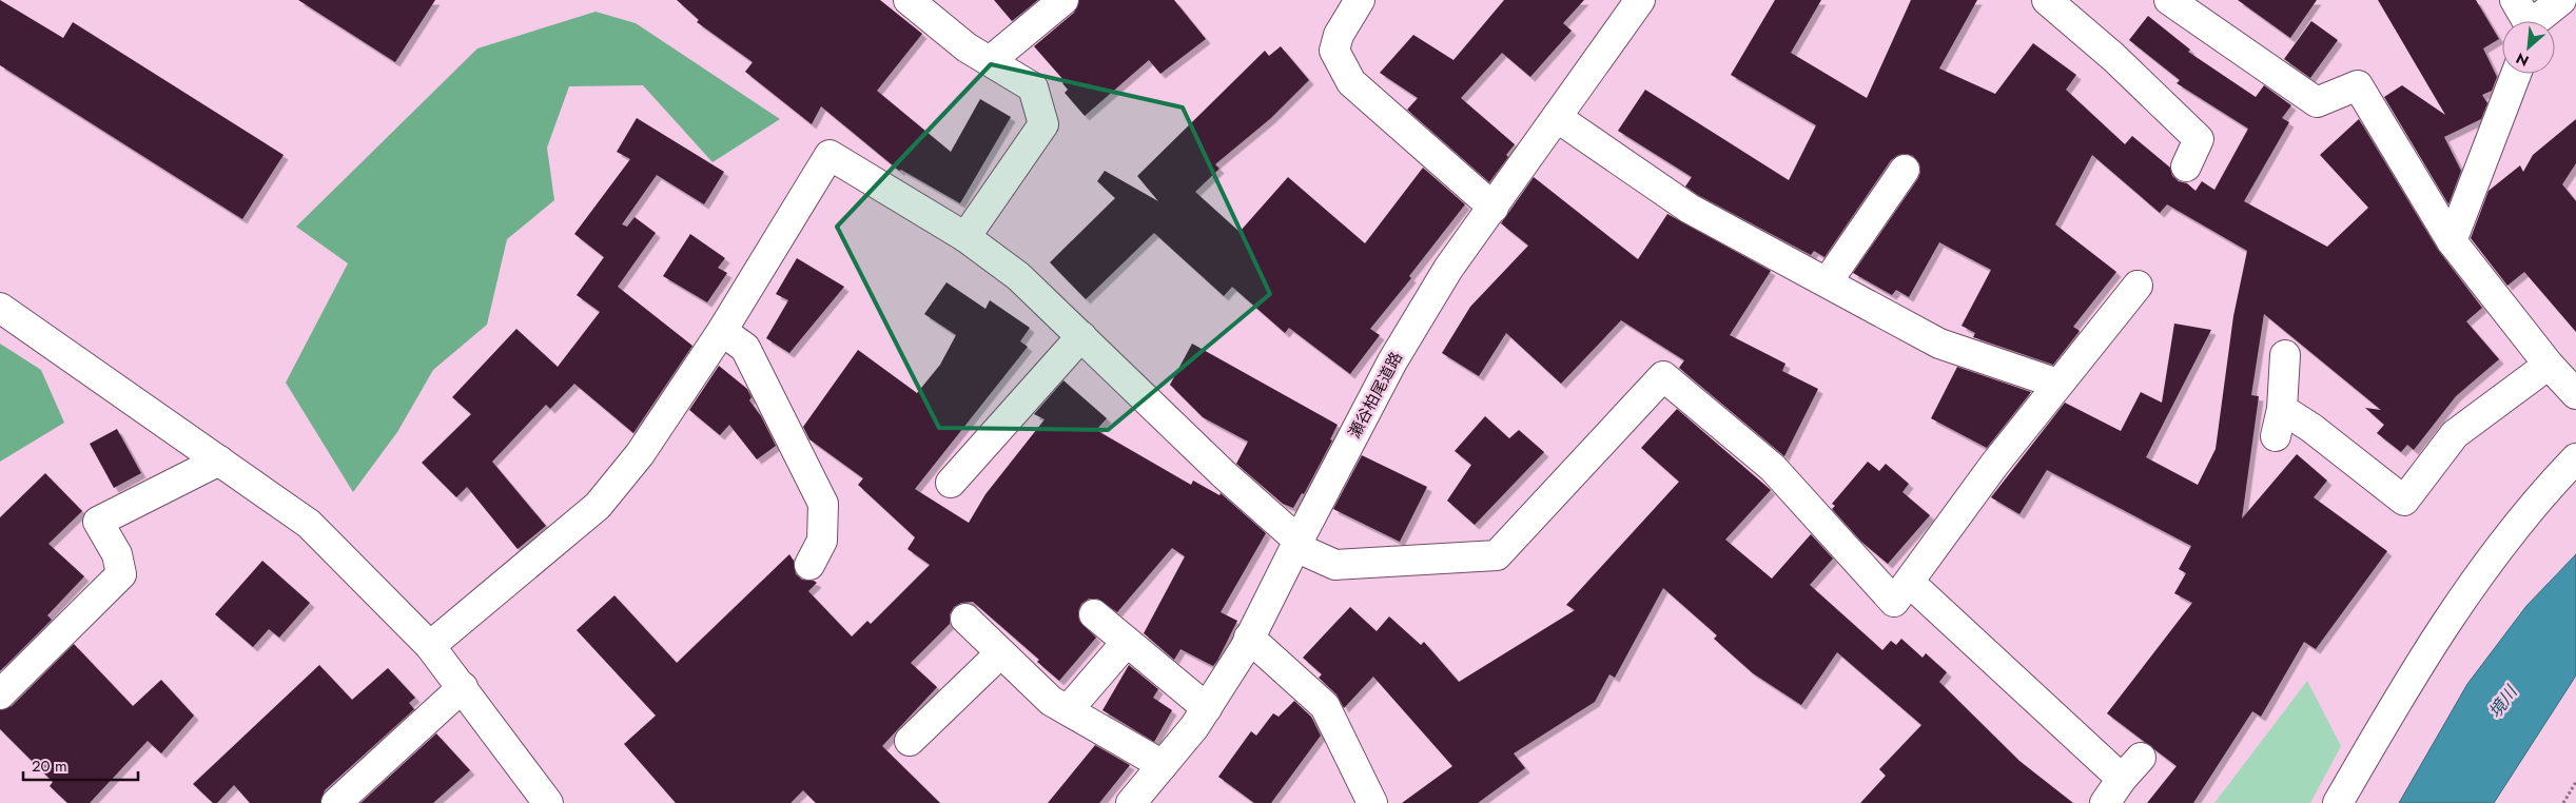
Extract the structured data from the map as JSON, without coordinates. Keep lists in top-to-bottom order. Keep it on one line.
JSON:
{"streets":{"street":["瀬谷柏尾道路"]},"water":["境川"],"scale_bar":"20 m","north":"bottom left"}
